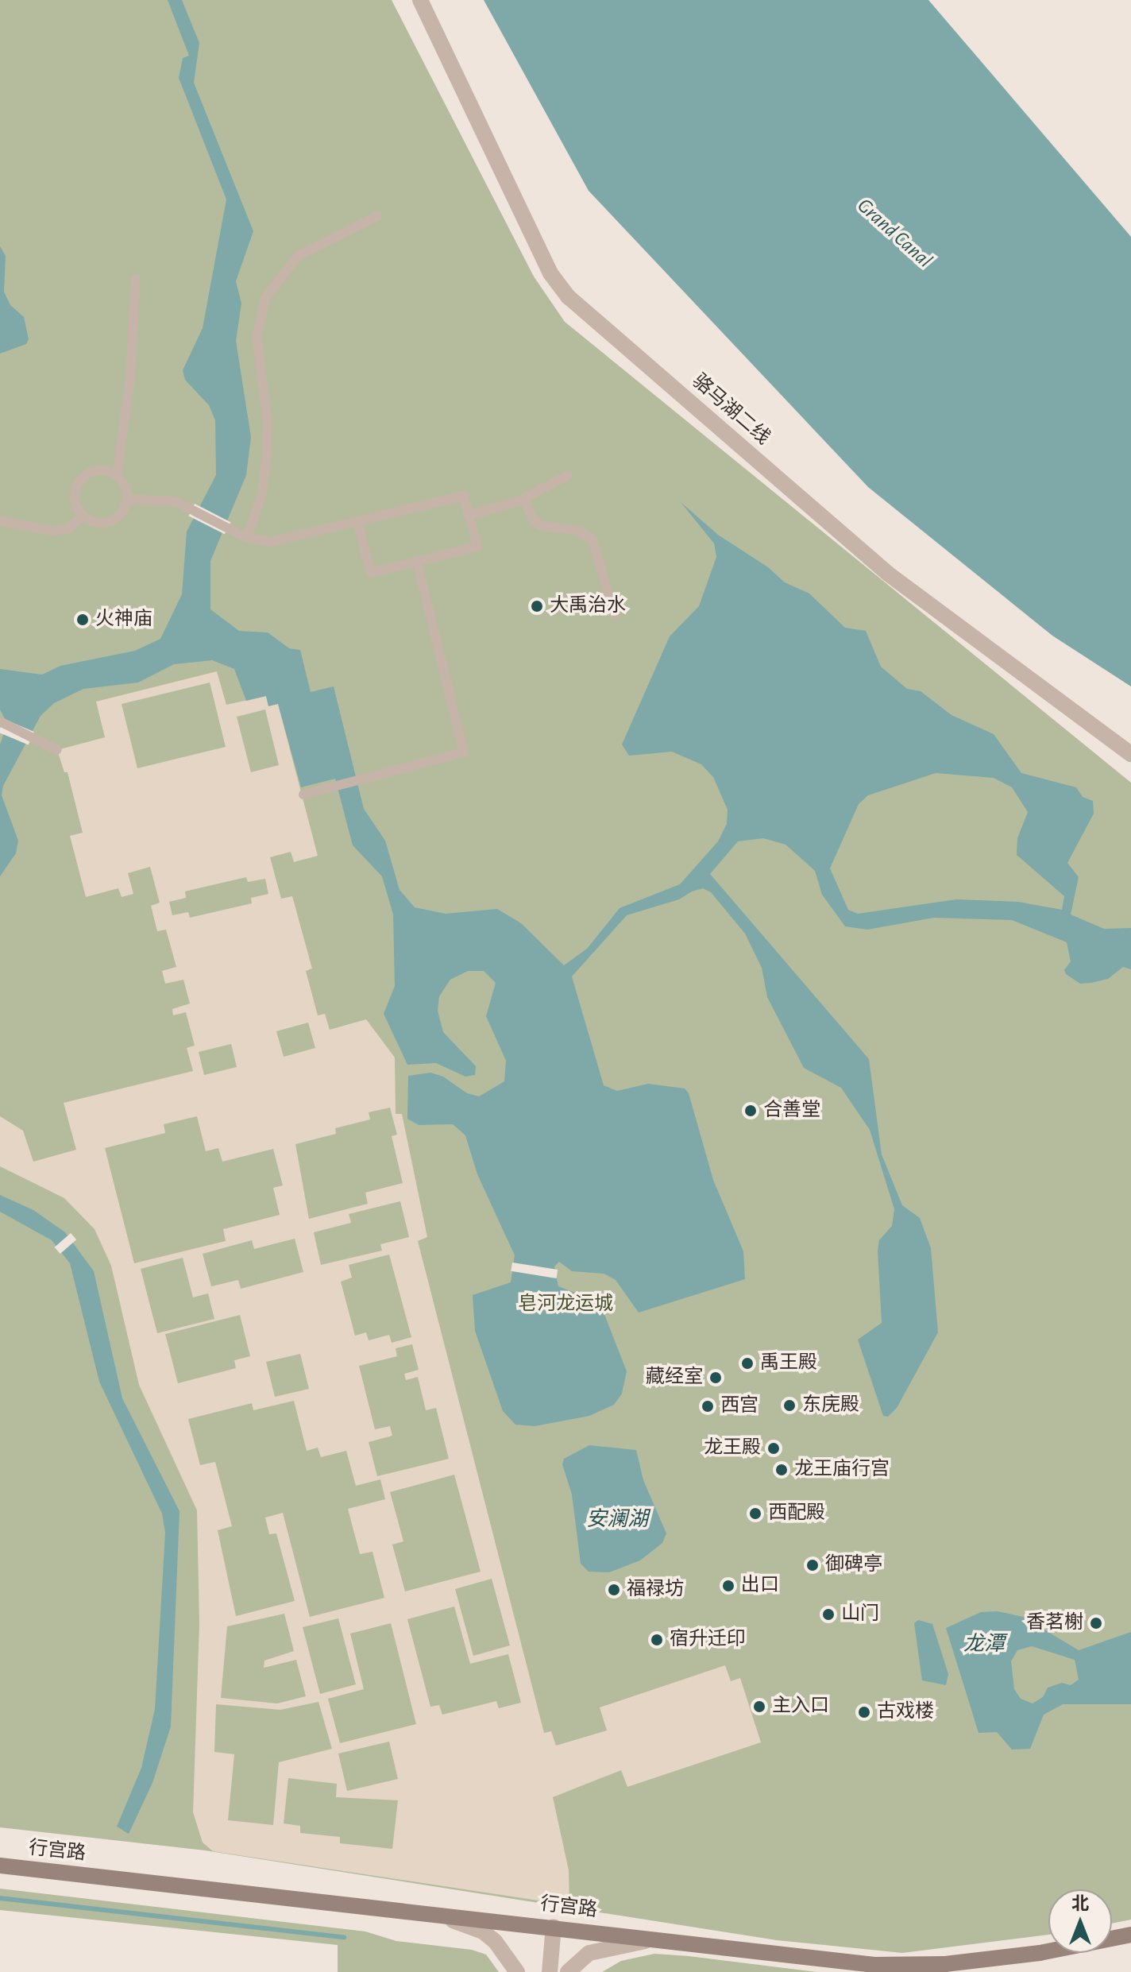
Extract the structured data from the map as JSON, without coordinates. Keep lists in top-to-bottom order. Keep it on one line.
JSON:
{"streets":{"main road":["行宫路"],"street":["骆马湖二线"]},"water":["Grand Canal","安澜湖","龙潭"],"parks":["皂河龙运城"],"places":["大禹治水","火神庙","合善堂","禹王殿","藏经室","东庑殿","西宫","龙王殿","龙王庙行宫","西配殿","御碑亭","出口","福禄坊","山门","香茗榭","宿升迁印","主入口","古戏楼"],"north":"top"}
